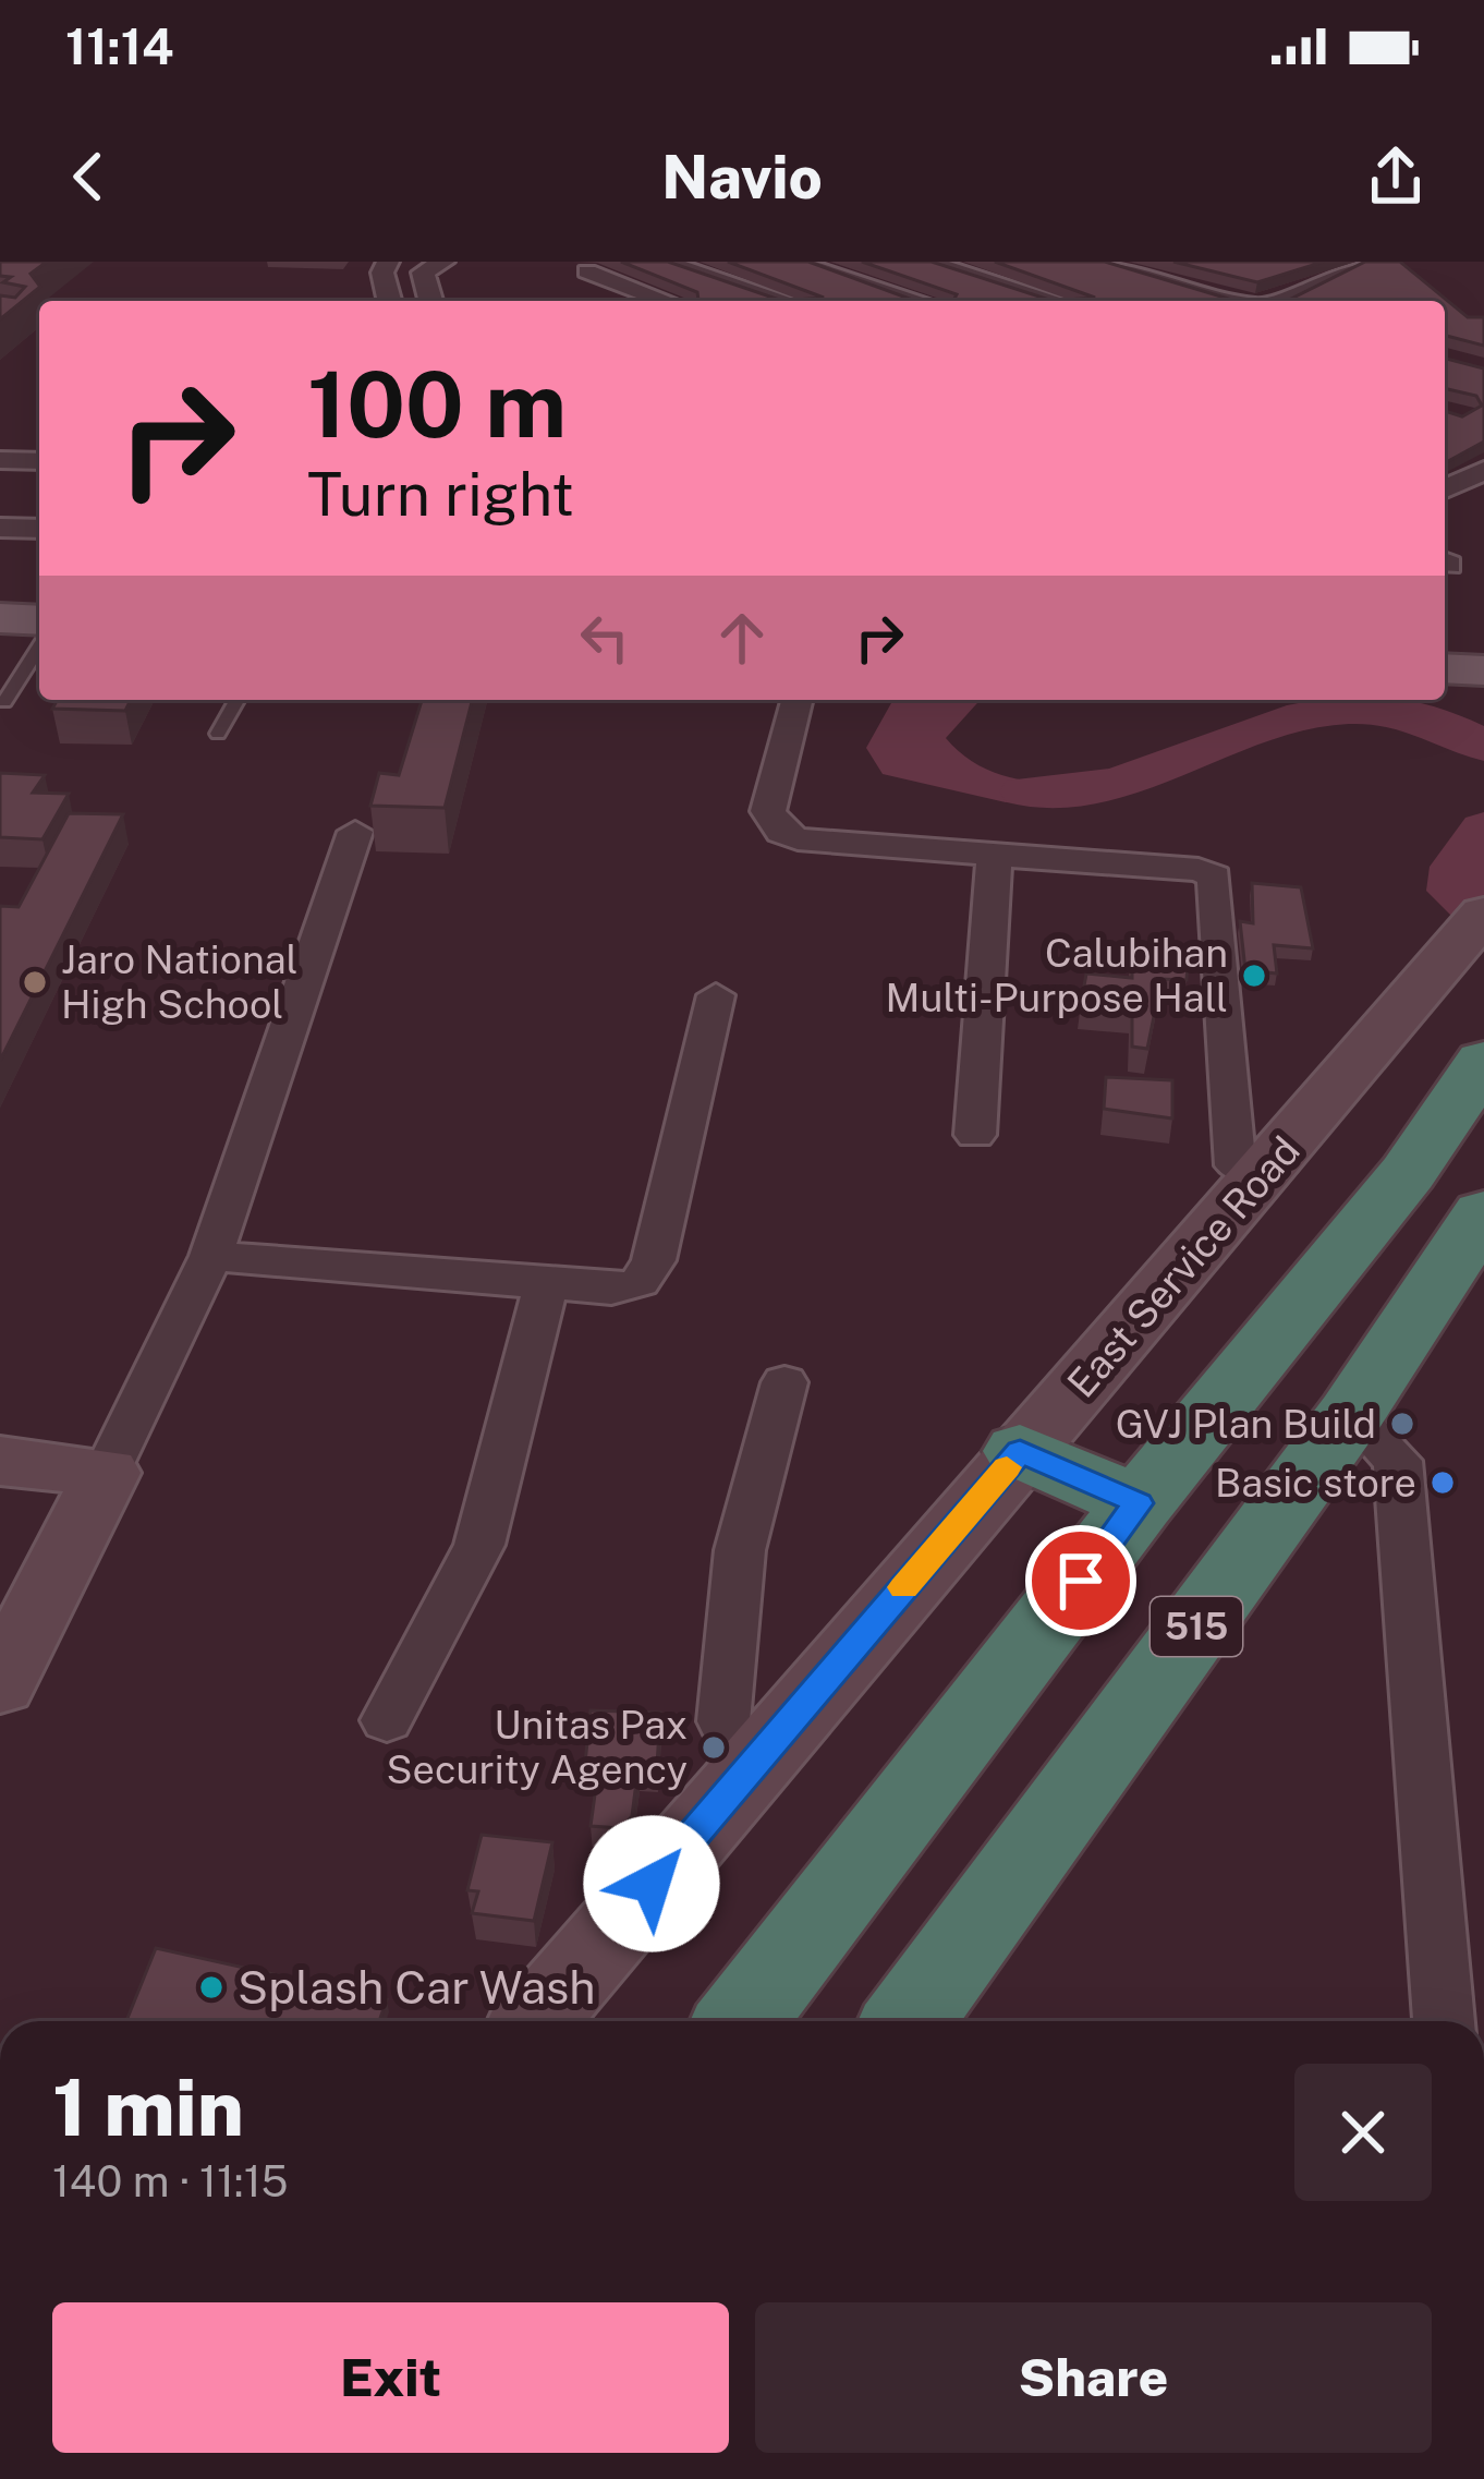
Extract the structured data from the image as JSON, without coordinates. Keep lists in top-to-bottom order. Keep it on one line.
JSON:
{"streets":{"highway":["515"],"street":["East Service Road"]},"places":["Calubihan Multi-Purpose Hall","Jaro National High School","GVJ Plan Build","Basic store","Unitas Pax Security Agency","Splash Car Wash"],"page":{"status":"11:14","header":"Navio","turn":["100 m","Turn right"],"heading":["1 min","140 m · 11:15"],"buttons":["Exit","Share"]}}
